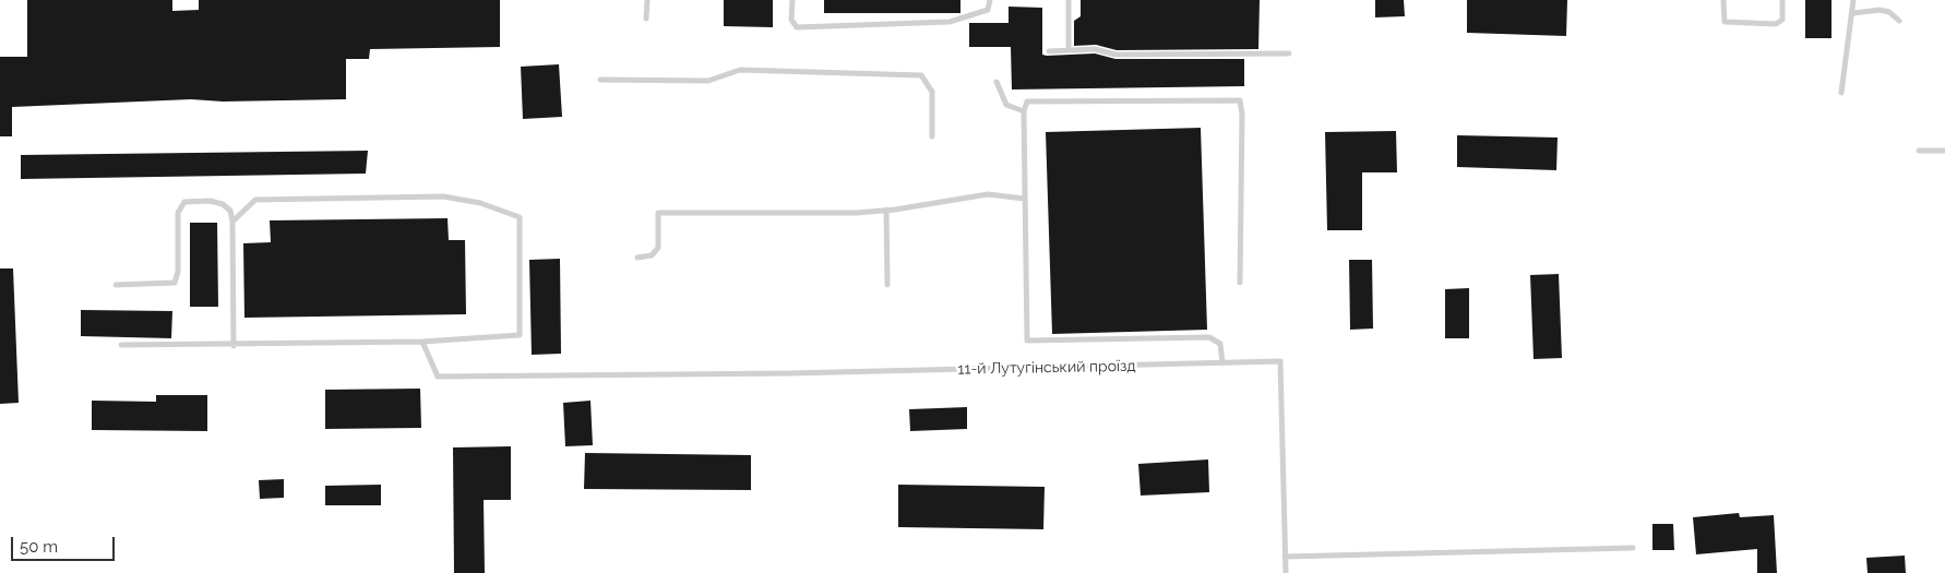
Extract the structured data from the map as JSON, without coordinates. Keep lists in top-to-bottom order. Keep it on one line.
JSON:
{"streets":{"lane":["11-й Лутугінський проїзд"]},"scale_bar":"50 m"}
